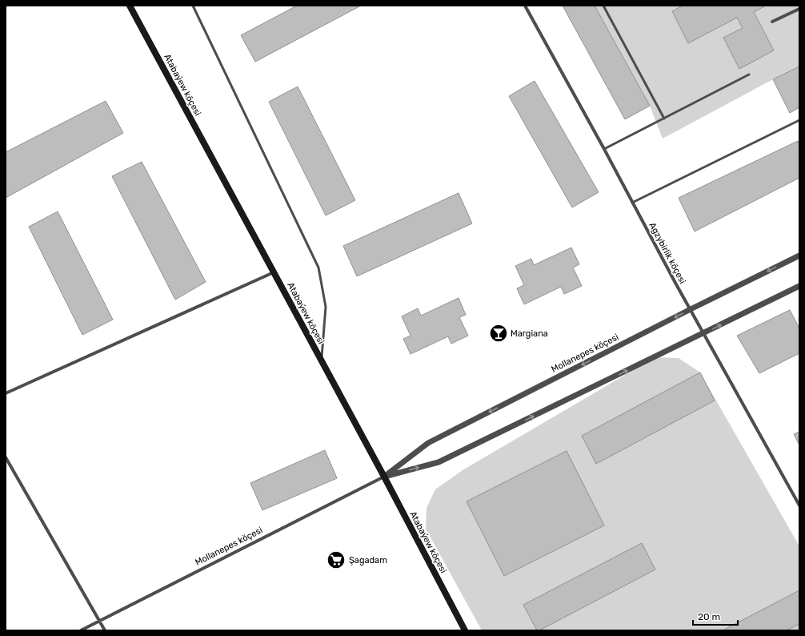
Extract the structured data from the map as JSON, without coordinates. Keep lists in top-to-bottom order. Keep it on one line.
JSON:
{"streets":{"main road":["Atabaýew köçesi"],"street":["Agzybirlik köçesi","Mollanepes köçesi"]},"crossings":[["Atabaýew köçesi","Mollanepes köçesi"],["Agzybirlik köçesi","Mollanepes köçesi"]],"places":{"bar":["Margiana"],"supermarket":["Şagadam"]},"scale_bar":"20 m"}
